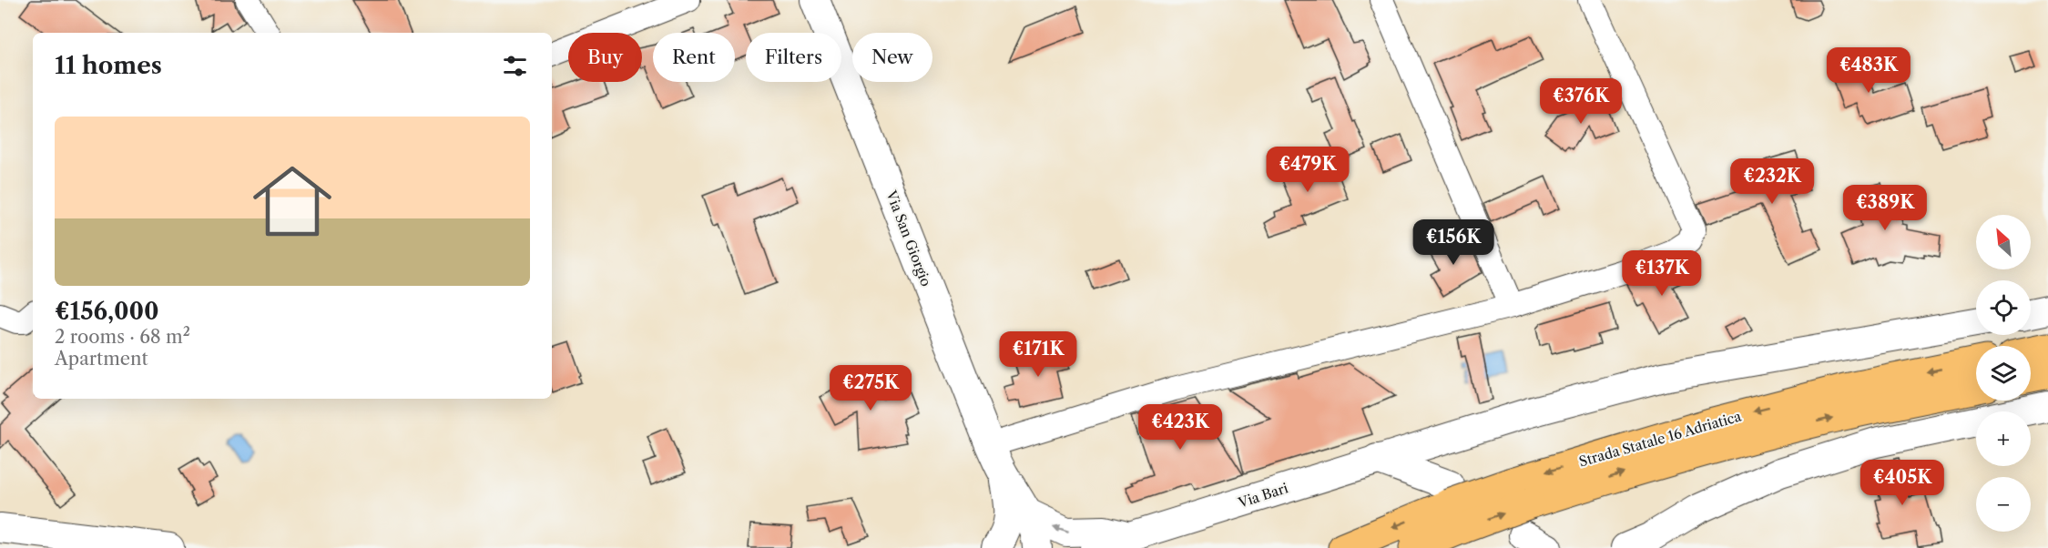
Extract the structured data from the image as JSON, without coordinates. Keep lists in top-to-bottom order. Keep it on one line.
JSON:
{"streets":{"highway":["Strada Statale 16 Adriatica"],"street":["Via San Giorgio","Via Bari"]},"north":"top left","page":{"chip":["Buy","Rent","Filters","New"],"heading":"11 homes","price":["€483K","€376K","€479K","€232K","€389K","€156K","€137K","€171K","€275K","€423K","€405K"],"list":[{"name":"€156,000","note":"2 rooms · 68 m² · Apartment"}],"map_buttons":["+","−"]}}
